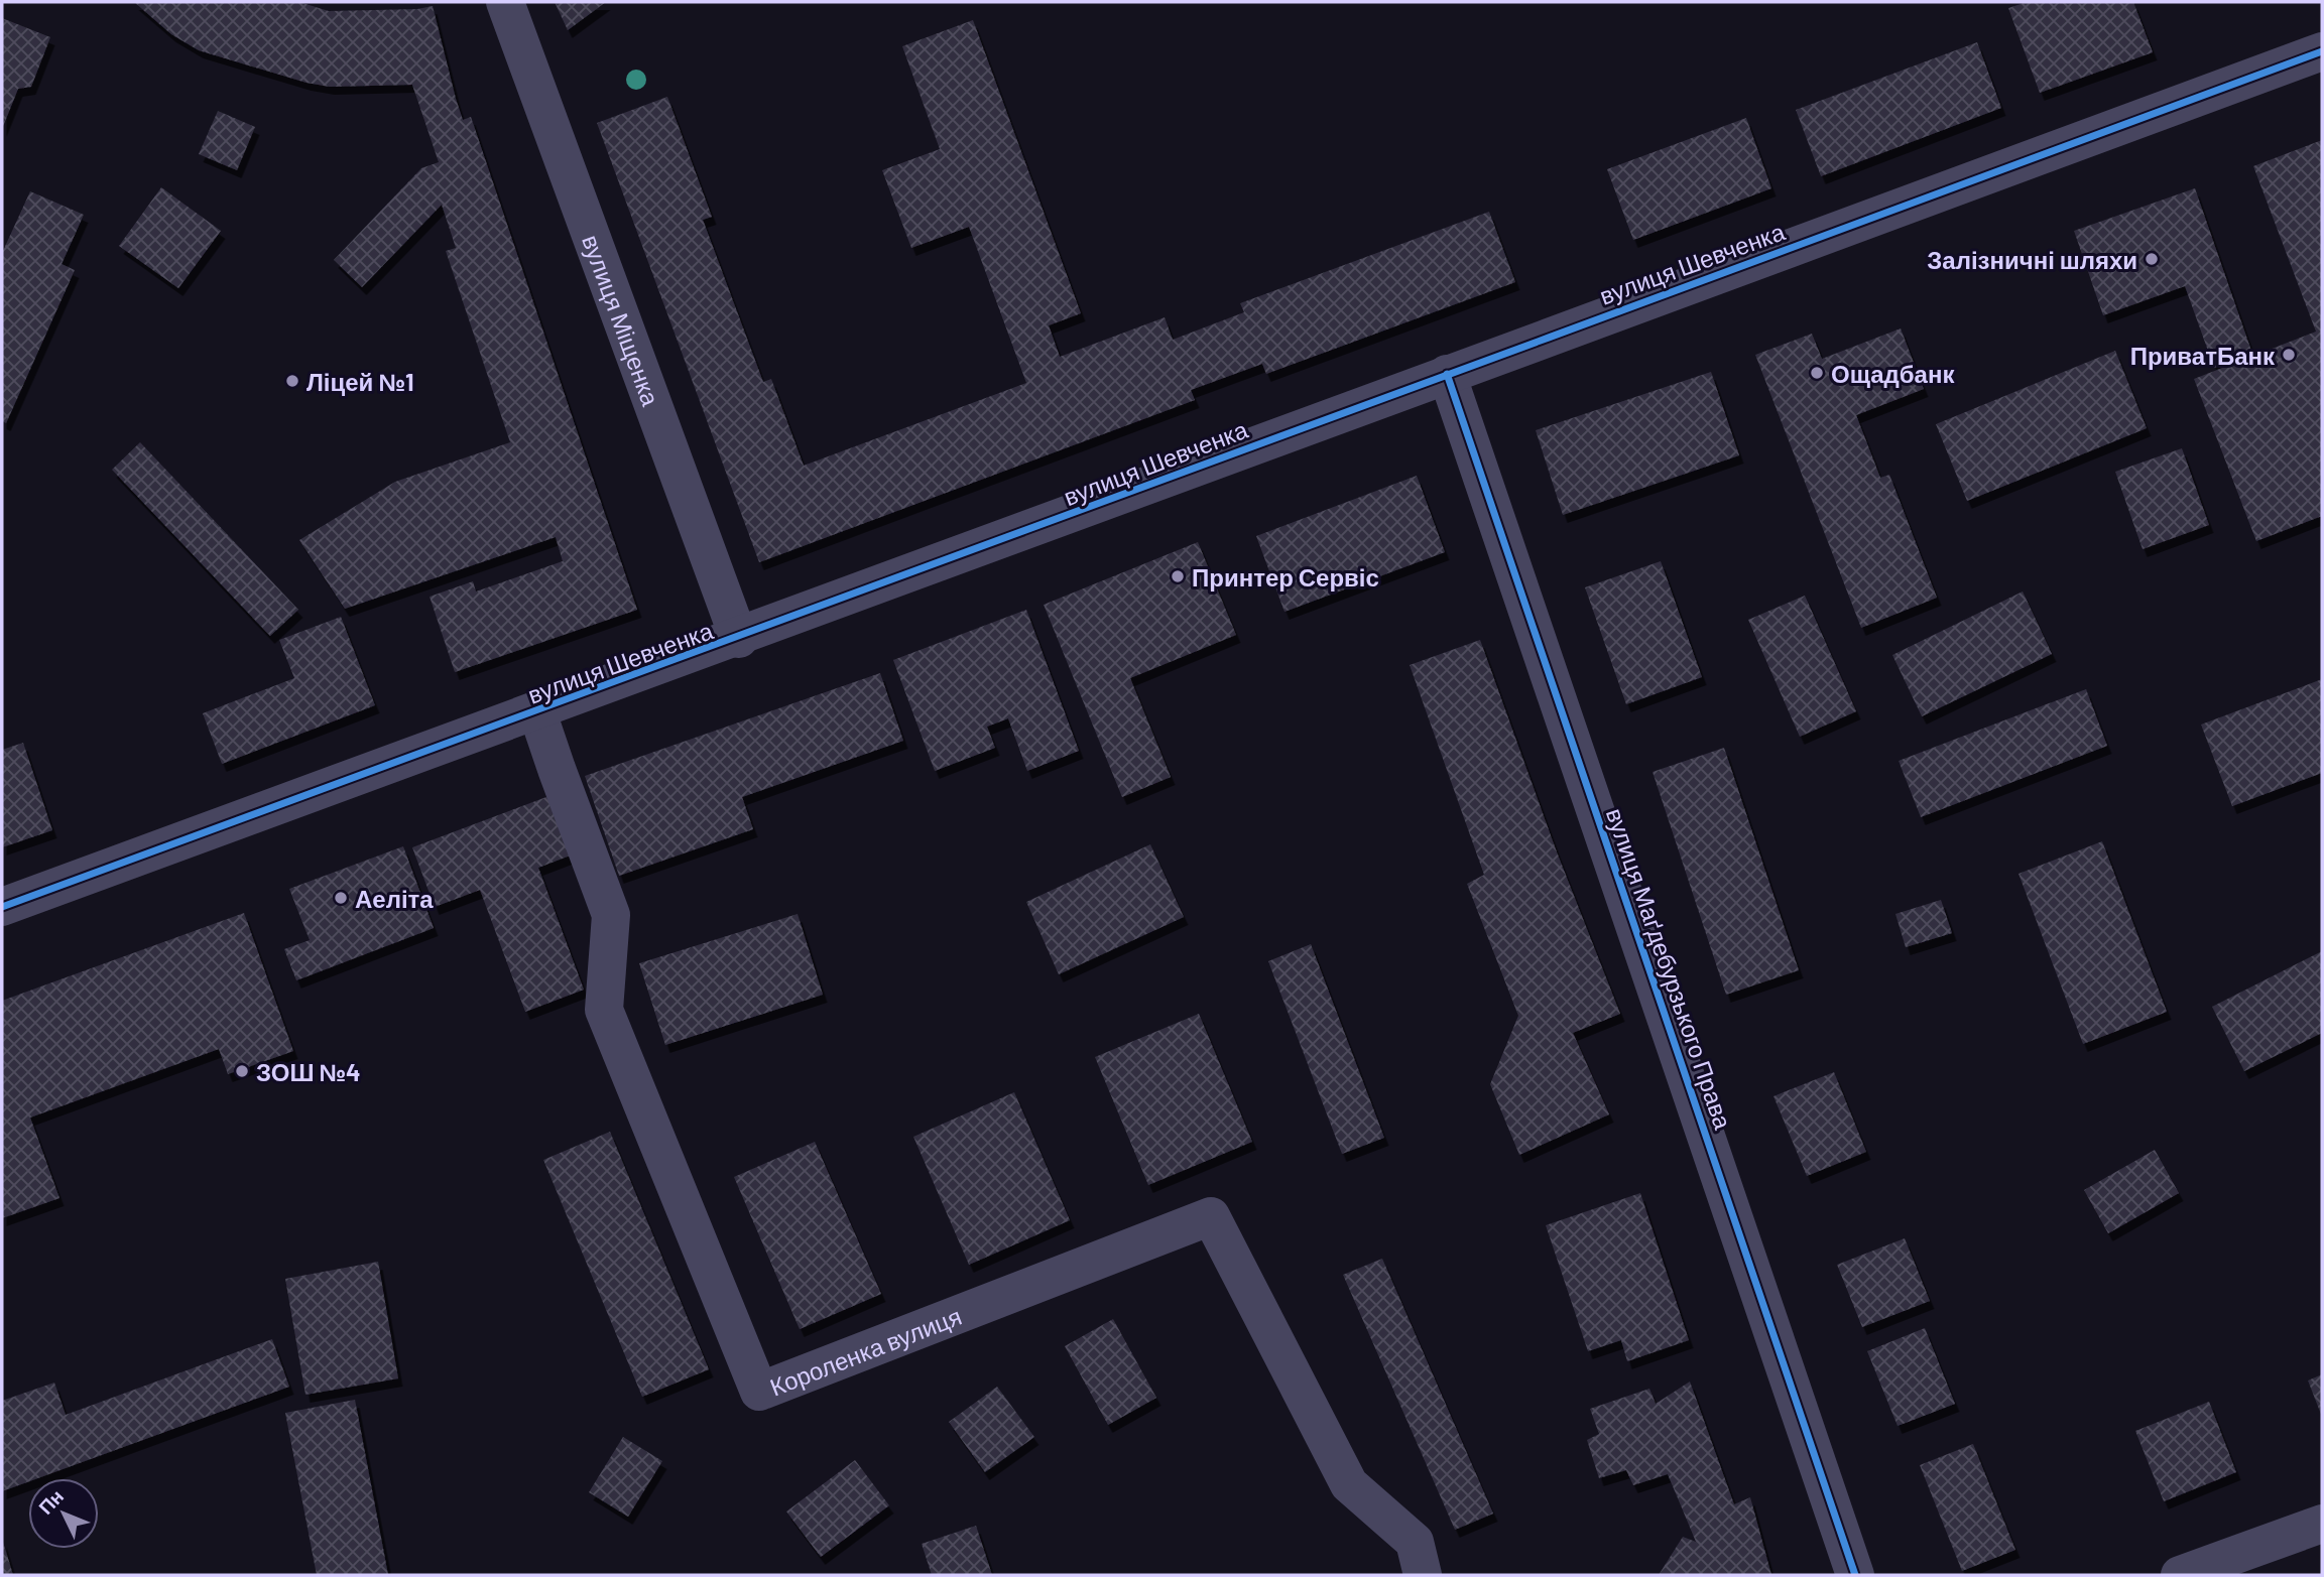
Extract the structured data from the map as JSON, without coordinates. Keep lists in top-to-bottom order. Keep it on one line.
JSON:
{"streets":{"street":["вулиця Шевченка","вулиця Міщенка","вулиця Маґдебурзького Права","Короленка вулиця"]},"crossings":[["вулиця Шевченка","вулиця Міщенка"],["вулиця Шевченка","вулиця Маґдебурзького Права"],["вулиця Шевченка","Короленка вулиця"]],"places":["Залізничні шляхи","ПриватБанк","Ощадбанк","Ліцей №1","Принтер Сервіс","Аеліта","ЗОШ №4"],"north":"top left"}
